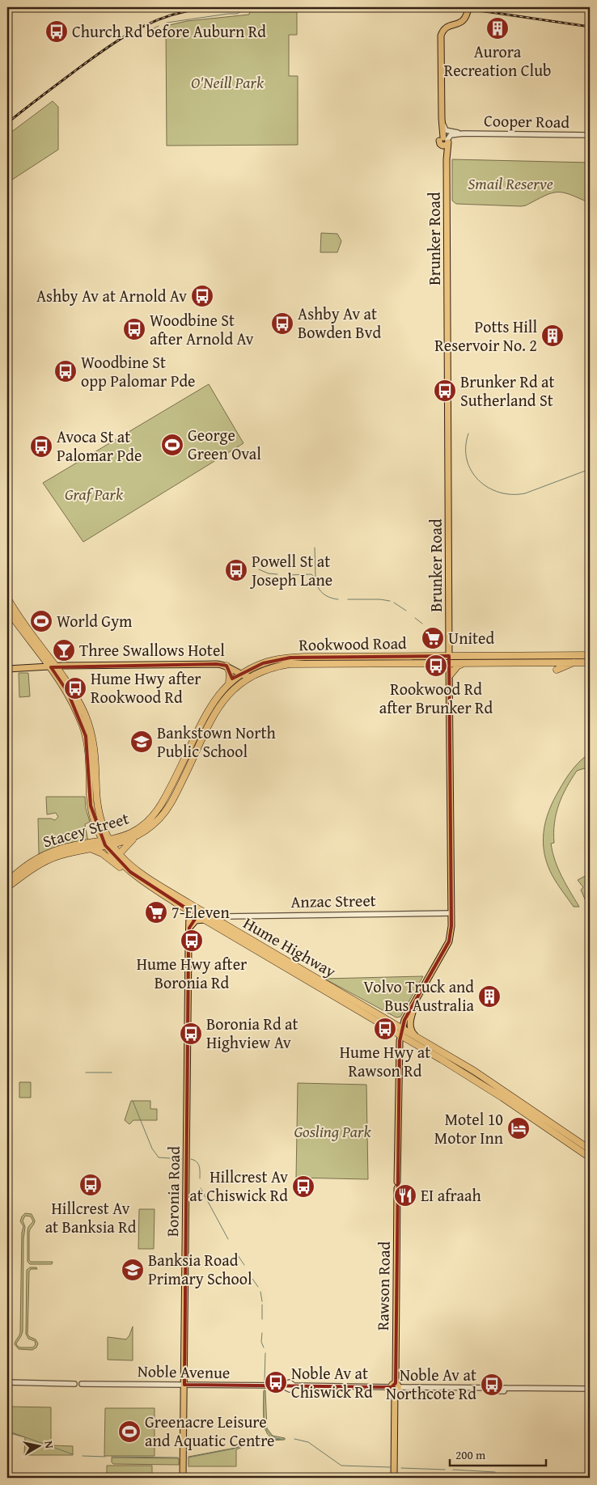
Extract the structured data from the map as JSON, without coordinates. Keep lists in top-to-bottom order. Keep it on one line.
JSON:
{"streets":{"highway":["Rookwood Road","Stacey Street","Hume Highway"],"main road":["Brunker Road","Boronia Road","Rawson Road"],"street":["Cooper Road","Anzac Street","Noble Avenue"]},"crossings":[["Brunker Road","Rookwood Road"],["Brunker Road","Anzac Street"],["Brunker Road","Hume Highway"],["Brunker Road","Rawson Road"],["Rookwood Road","Stacey Street"],["Stacey Street","Hume Highway"],["Anzac Street","Hume Highway"],["Hume Highway","Boronia Road"],["Hume Highway","Rawson Road"],["Boronia Road","Noble Avenue"],["Rawson Road","Noble Avenue"]],"parks":["O'Neill Park","Smail Reserve","Graf Park","Gosling Park"],"places":{"building":["Aurora Recreation Club","Potts Hill Reservoir No. 2","Volvo Truck and Bus Australia"],"bus stop":["Church Rd before Auburn Rd","Ashby Av at Arnold Av","Ashby Av at Bowden Bvd","Woodbine St after Arnold Av","Woodbine St opp Palomar Pde","Brunker Rd at Sutherland St","Avoca St at Palomar Pde","Powell St at Joseph Lane","Rookwood Rd after Brunker Rd","Hume Hwy after Rookwood Rd","Hume Hwy after Boronia Rd","Hume Hwy at Rawson Rd","Boronia Rd at Highview Av","Hillcrest Av at Banksia Rd","Hillcrest Av at Chiswick Rd","Noble Av at Chiswick Rd","Noble Av at Northcote Rd"],"sports":["George Green Oval","World Gym","Greenacre Leisure and Aquatic Centre"],"supermarket":["United","7-Eleven"],"bar":["Three Swallows Hotel"],"school or university":["Bankstown North Public School","Banksia Road Primary School"],"hotel":["Motel 10 Motor Inn"],"restaurant":["EI afraah"]},"scale_bar":"200 m","north":"right"}
